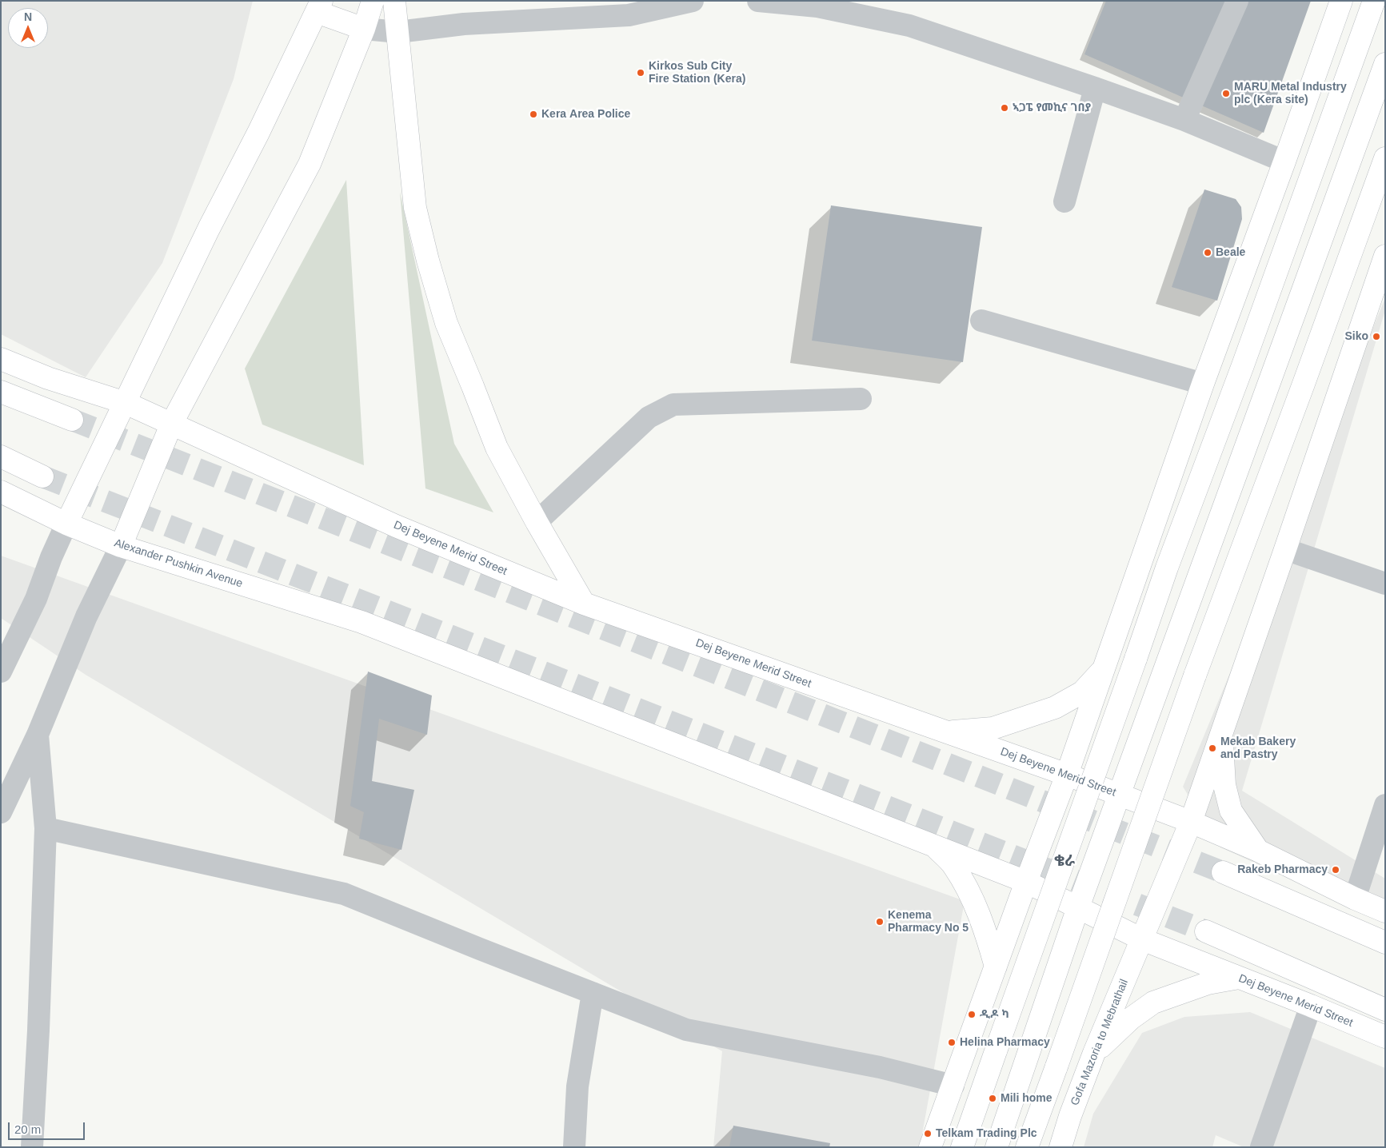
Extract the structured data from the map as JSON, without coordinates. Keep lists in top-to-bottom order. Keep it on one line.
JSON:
{"streets":{"main road":["Dej Beyene Merid Street","Alexander Pushkin Avenue","Gofa Mazoria to Mebrathail"]},"crossings":[["Dej Beyene Merid Street","Alexander Pushkin Avenue"],["Dej Beyene Merid Street","Gofa Mazoria to Mebrathail"]],"districts":["ቄራ"],"places":["Kirkos Sub City Fire Station (Kera)","MARU Metal Industry plc (Kera site)","ኣጋፔ የመኪና ገበያ","Kera Area Police","Beale","Siko","Mekab Bakery and Pastry","Rakeb Pharmacy","Kenema Pharmacy No 5","ዲዶ ካ","Helina Pharmacy","Mili home","Telkam Trading Plc"],"scale_bar":"20 m","north":"top"}
